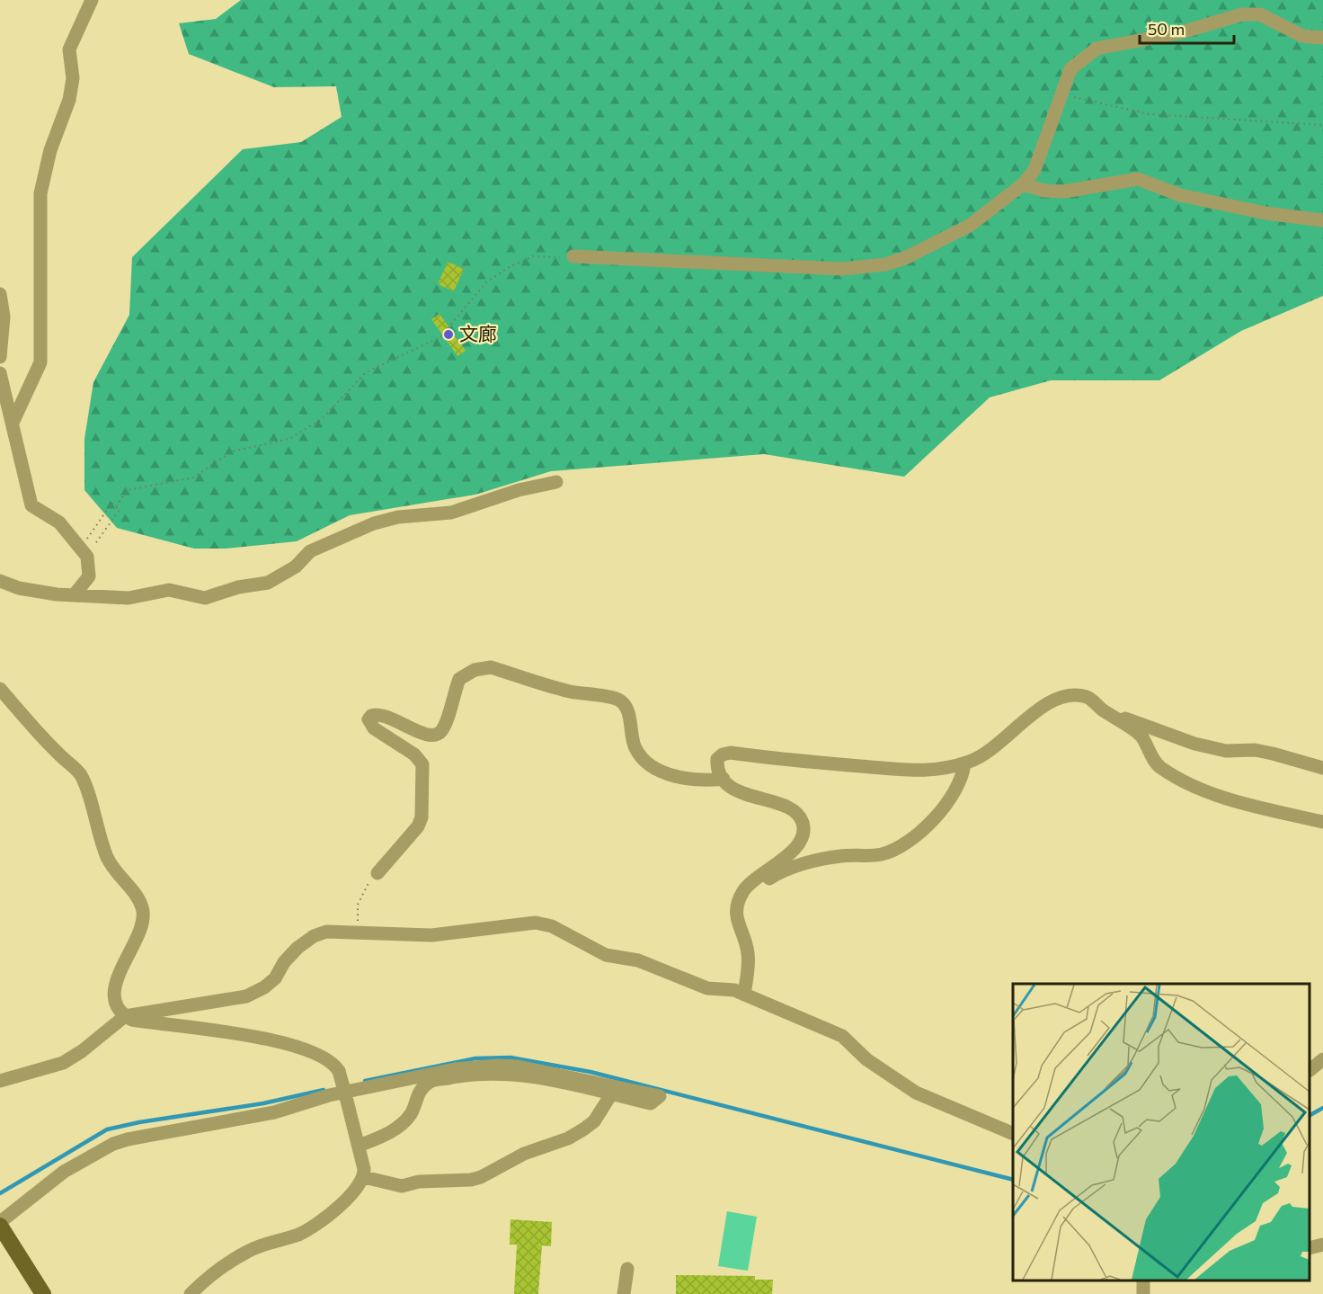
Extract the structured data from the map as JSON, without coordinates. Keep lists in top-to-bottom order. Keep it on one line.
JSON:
{"places":["文廊"],"scale_bar":"50 m"}
